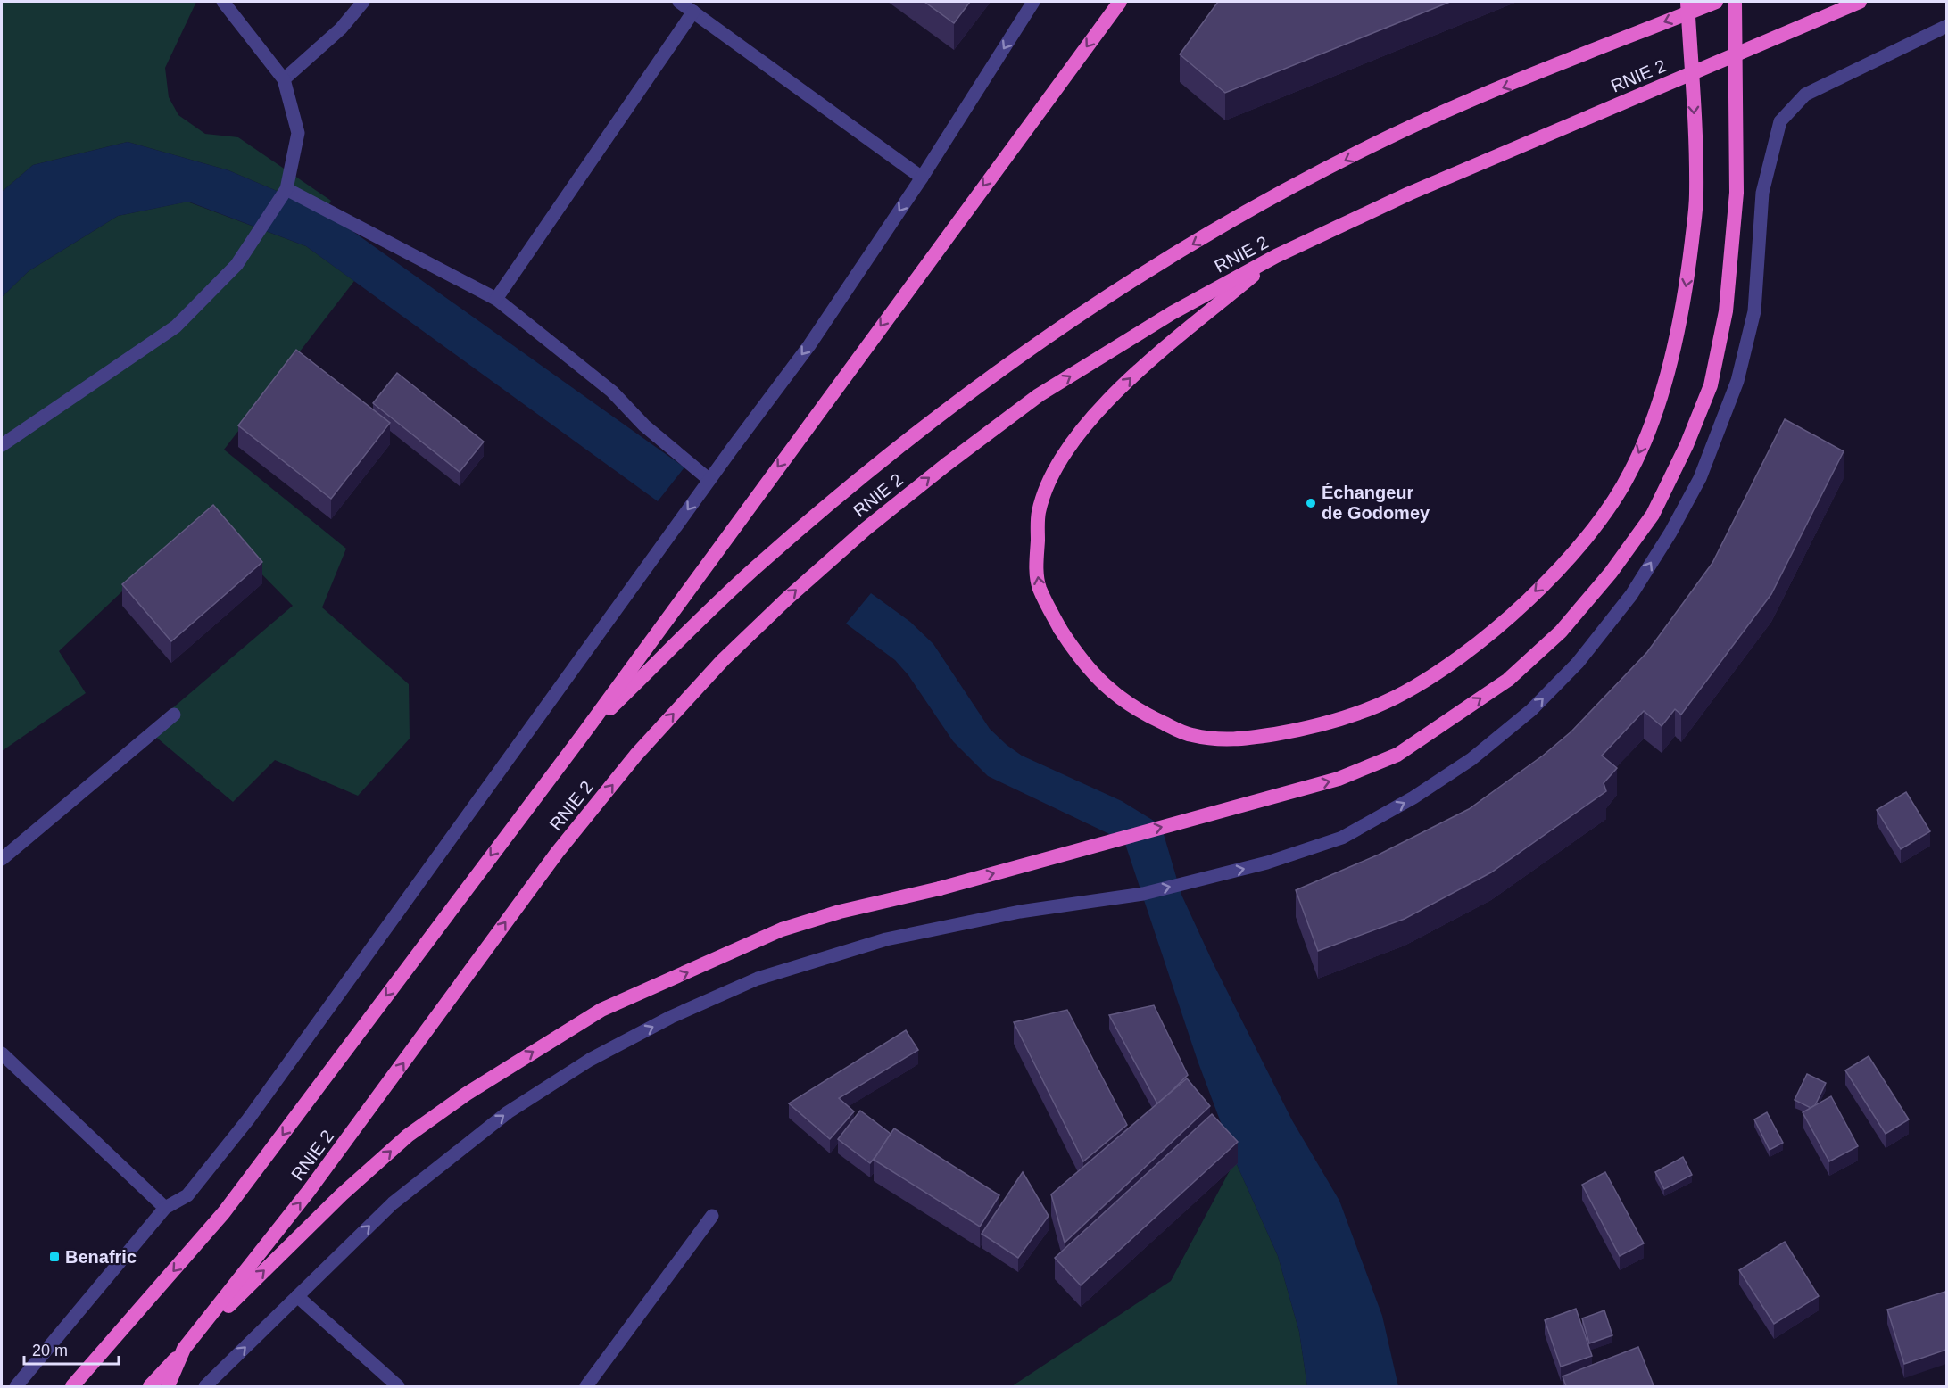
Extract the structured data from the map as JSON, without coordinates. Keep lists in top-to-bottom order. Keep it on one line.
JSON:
{"streets":{"highway":["RNIE 2"]},"places":{"other":["Échangeur de Godomey"],"transit":["Benafric"]},"scale_bar":"20 m"}
